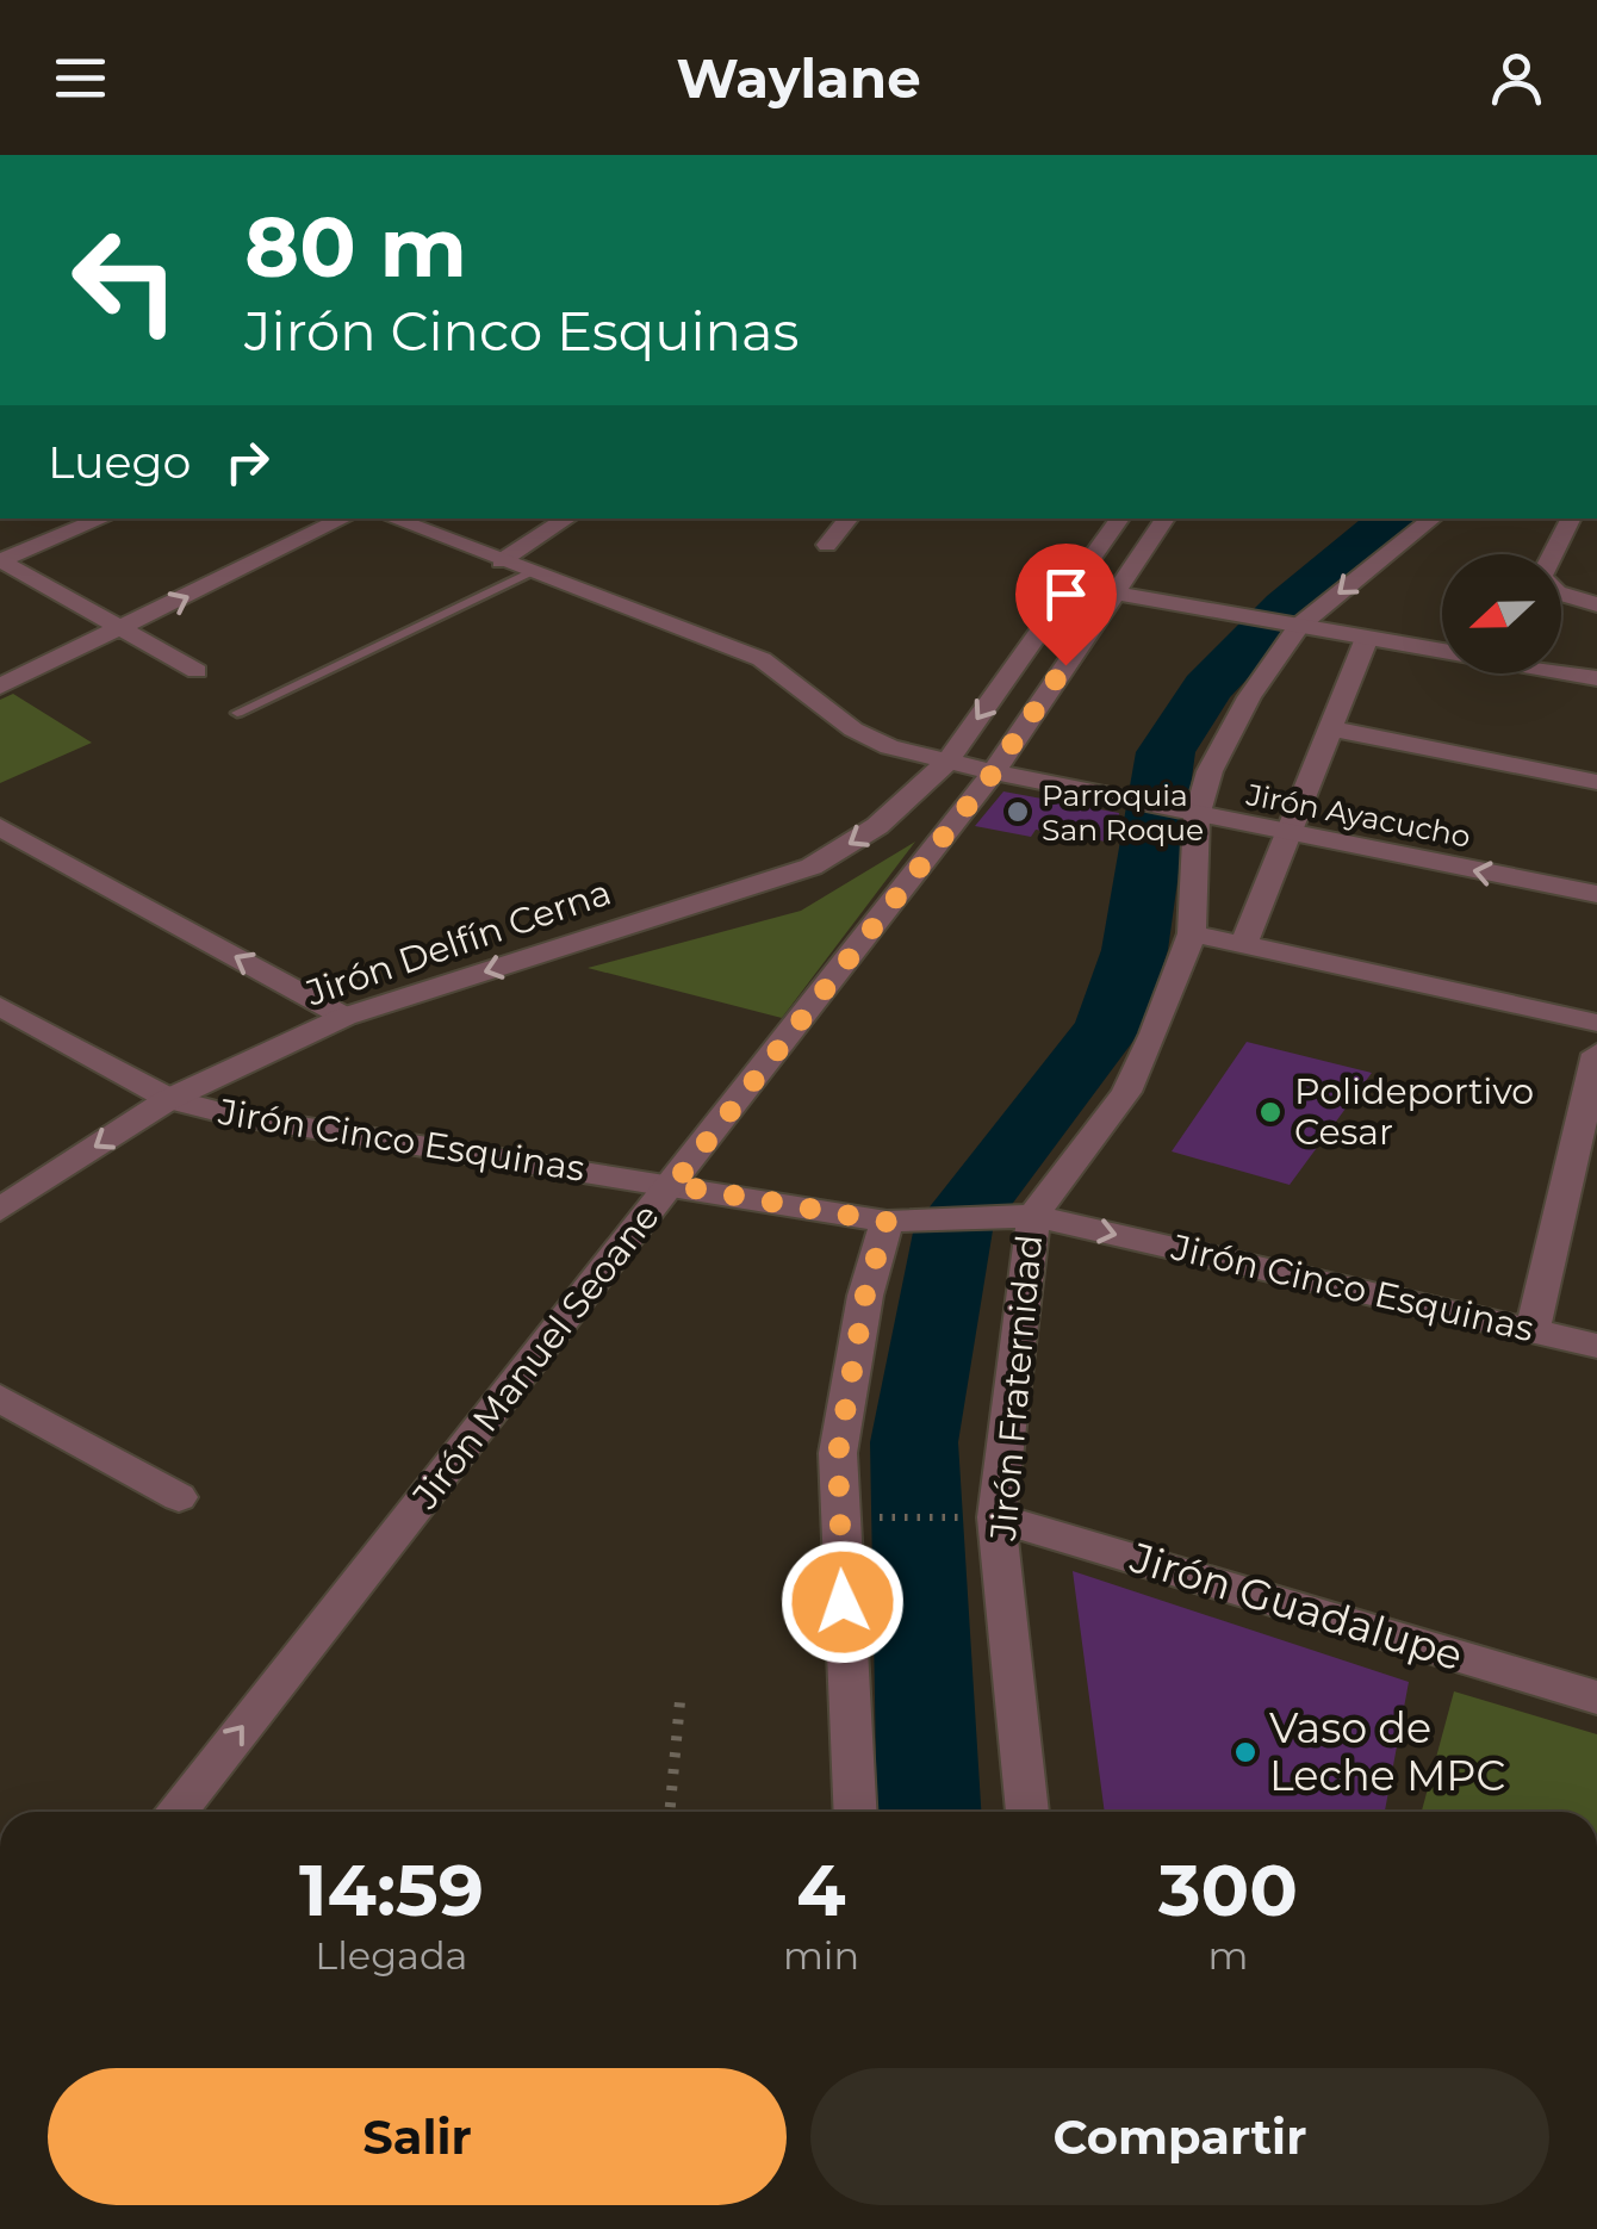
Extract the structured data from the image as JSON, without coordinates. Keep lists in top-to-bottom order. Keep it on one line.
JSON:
{"streets":{"street":["Jirón Ayacucho","Jirón Delfín Cerna","Jirón Cinco Esquinas","Jirón Manuel Seoane","Jirón Fraternidad","Jirón Guadalupe"]},"crossings":[["Jirón Ayacucho","Jirón Delfín Cerna"],["Jirón Ayacucho","Jirón Manuel Seoane"],["Jirón Ayacucho","Jirón Fraternidad"],["Jirón Delfín Cerna","Jirón Cinco Esquinas"],["Jirón Cinco Esquinas","Jirón Manuel Seoane"],["Jirón Cinco Esquinas","Jirón Fraternidad"],["Jirón Fraternidad","Jirón Guadalupe"]],"one_way":["Jirón Delfín Cerna","Jirón Manuel Seoane"],"places":["Parroquia San Roque","Polideportivo Cesar","Vaso de Leche MPC"],"north":"left","page":{"header":"Waylane","turn":["80 m","Jirón Cinco Esquinas"],"then":"Luego","eta":["14:59","Llegada","4","min","300","m"],"buttons":["Salir","Compartir"]}}
